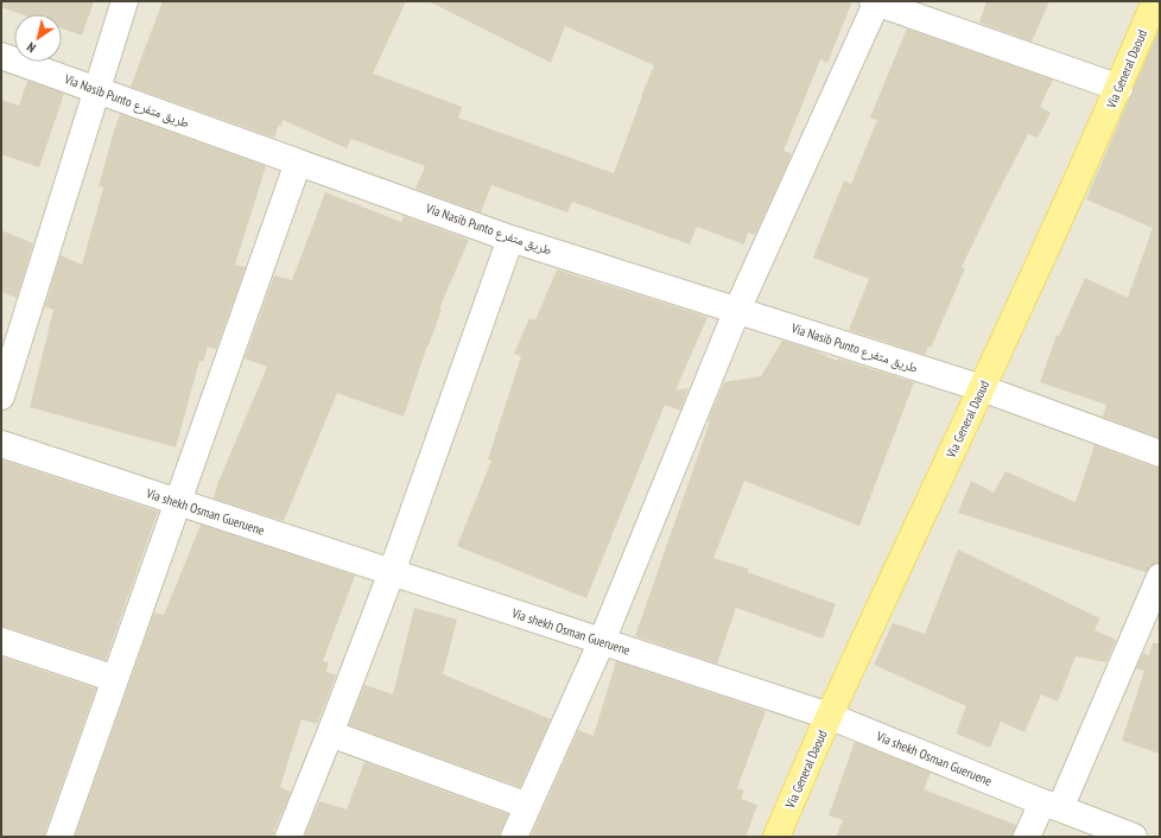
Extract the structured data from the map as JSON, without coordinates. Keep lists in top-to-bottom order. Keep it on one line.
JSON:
{"streets":{"main road":["Via General Daoud"],"street":["Via Nasib Punto طريق متفرع","Via shekh Osman Gueruene"]},"crossings":[["Via General Daoud","Via Nasib Punto طريق متفرع"],["Via General Daoud","Via shekh Osman Gueruene"]],"north":"bottom left"}
